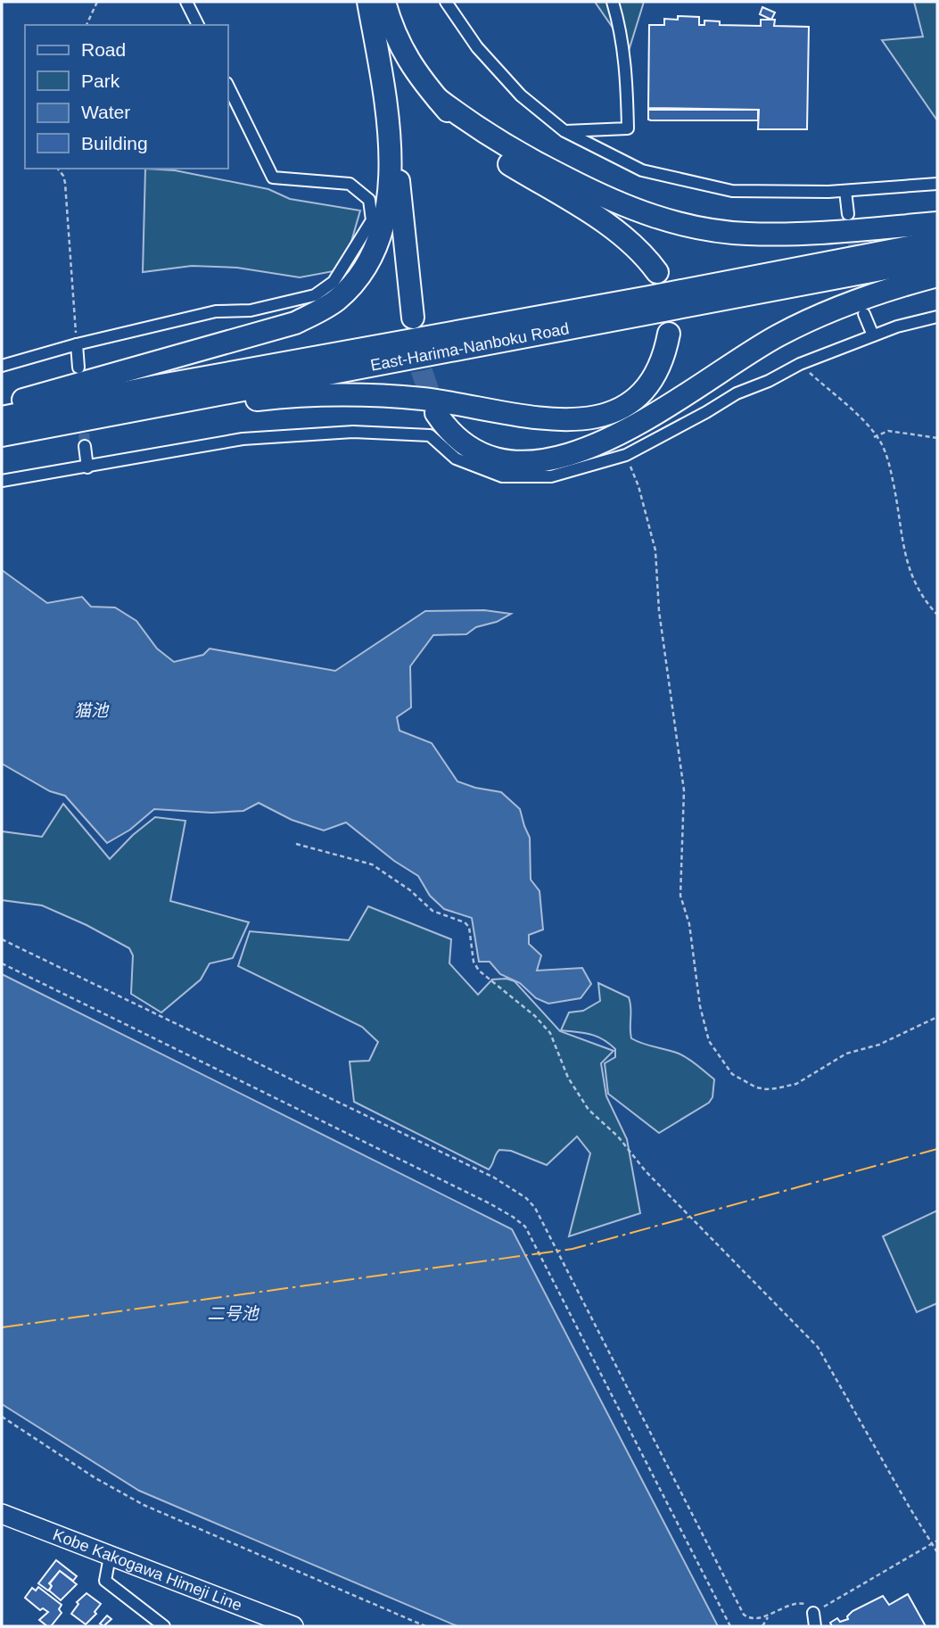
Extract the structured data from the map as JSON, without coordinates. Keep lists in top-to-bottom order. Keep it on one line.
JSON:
{"streets":{"highway":["East-Harima-Nanboku Road"],"main road":["Kobe Kakogawa Himeji Line"]},"water":["猫池","二号池"],"legend":["Road","Park","Water","Building"]}
